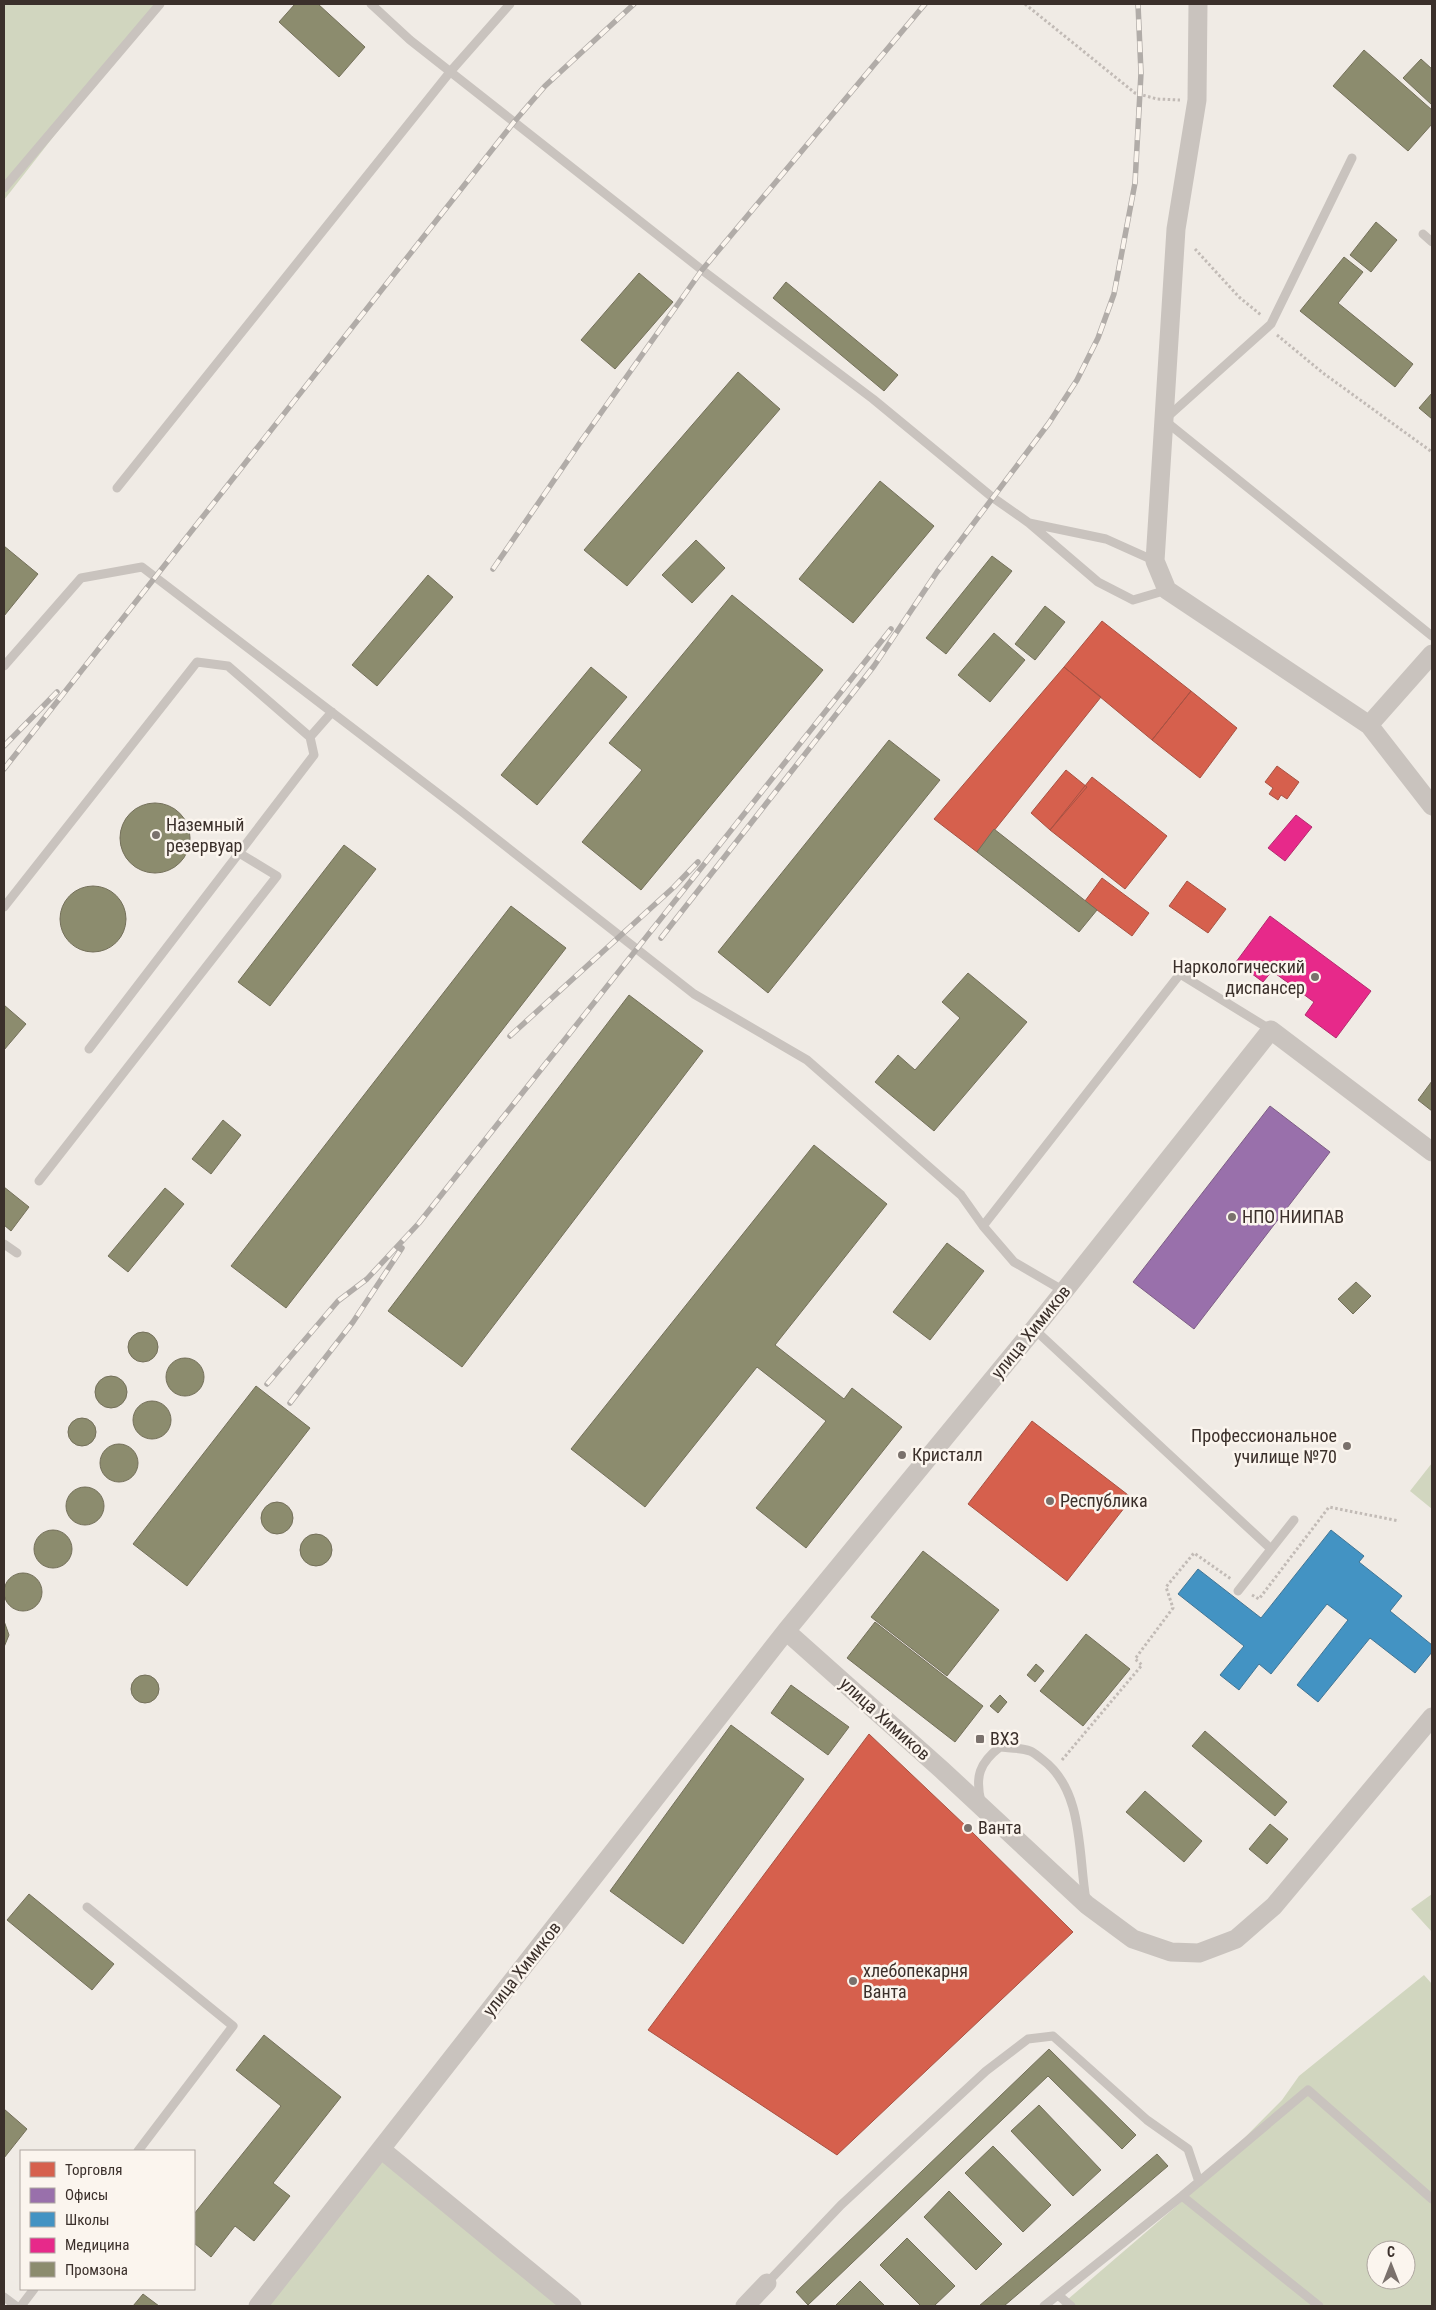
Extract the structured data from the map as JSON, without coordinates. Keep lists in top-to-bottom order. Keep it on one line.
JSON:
{"streets":{"street":["улица Химиков"]},"places":{"other":["Наземный резервуар","Наркологический диспансер","НПО НИИПАВ","Профессиональное училище №70","Кристалл","Республика","Ванта","хлебопекарня Ванта"],"transit":["ВХЗ"]},"legend":["Торговля","Офисы","Школы","Медицина","Промзона"],"north":"top"}
